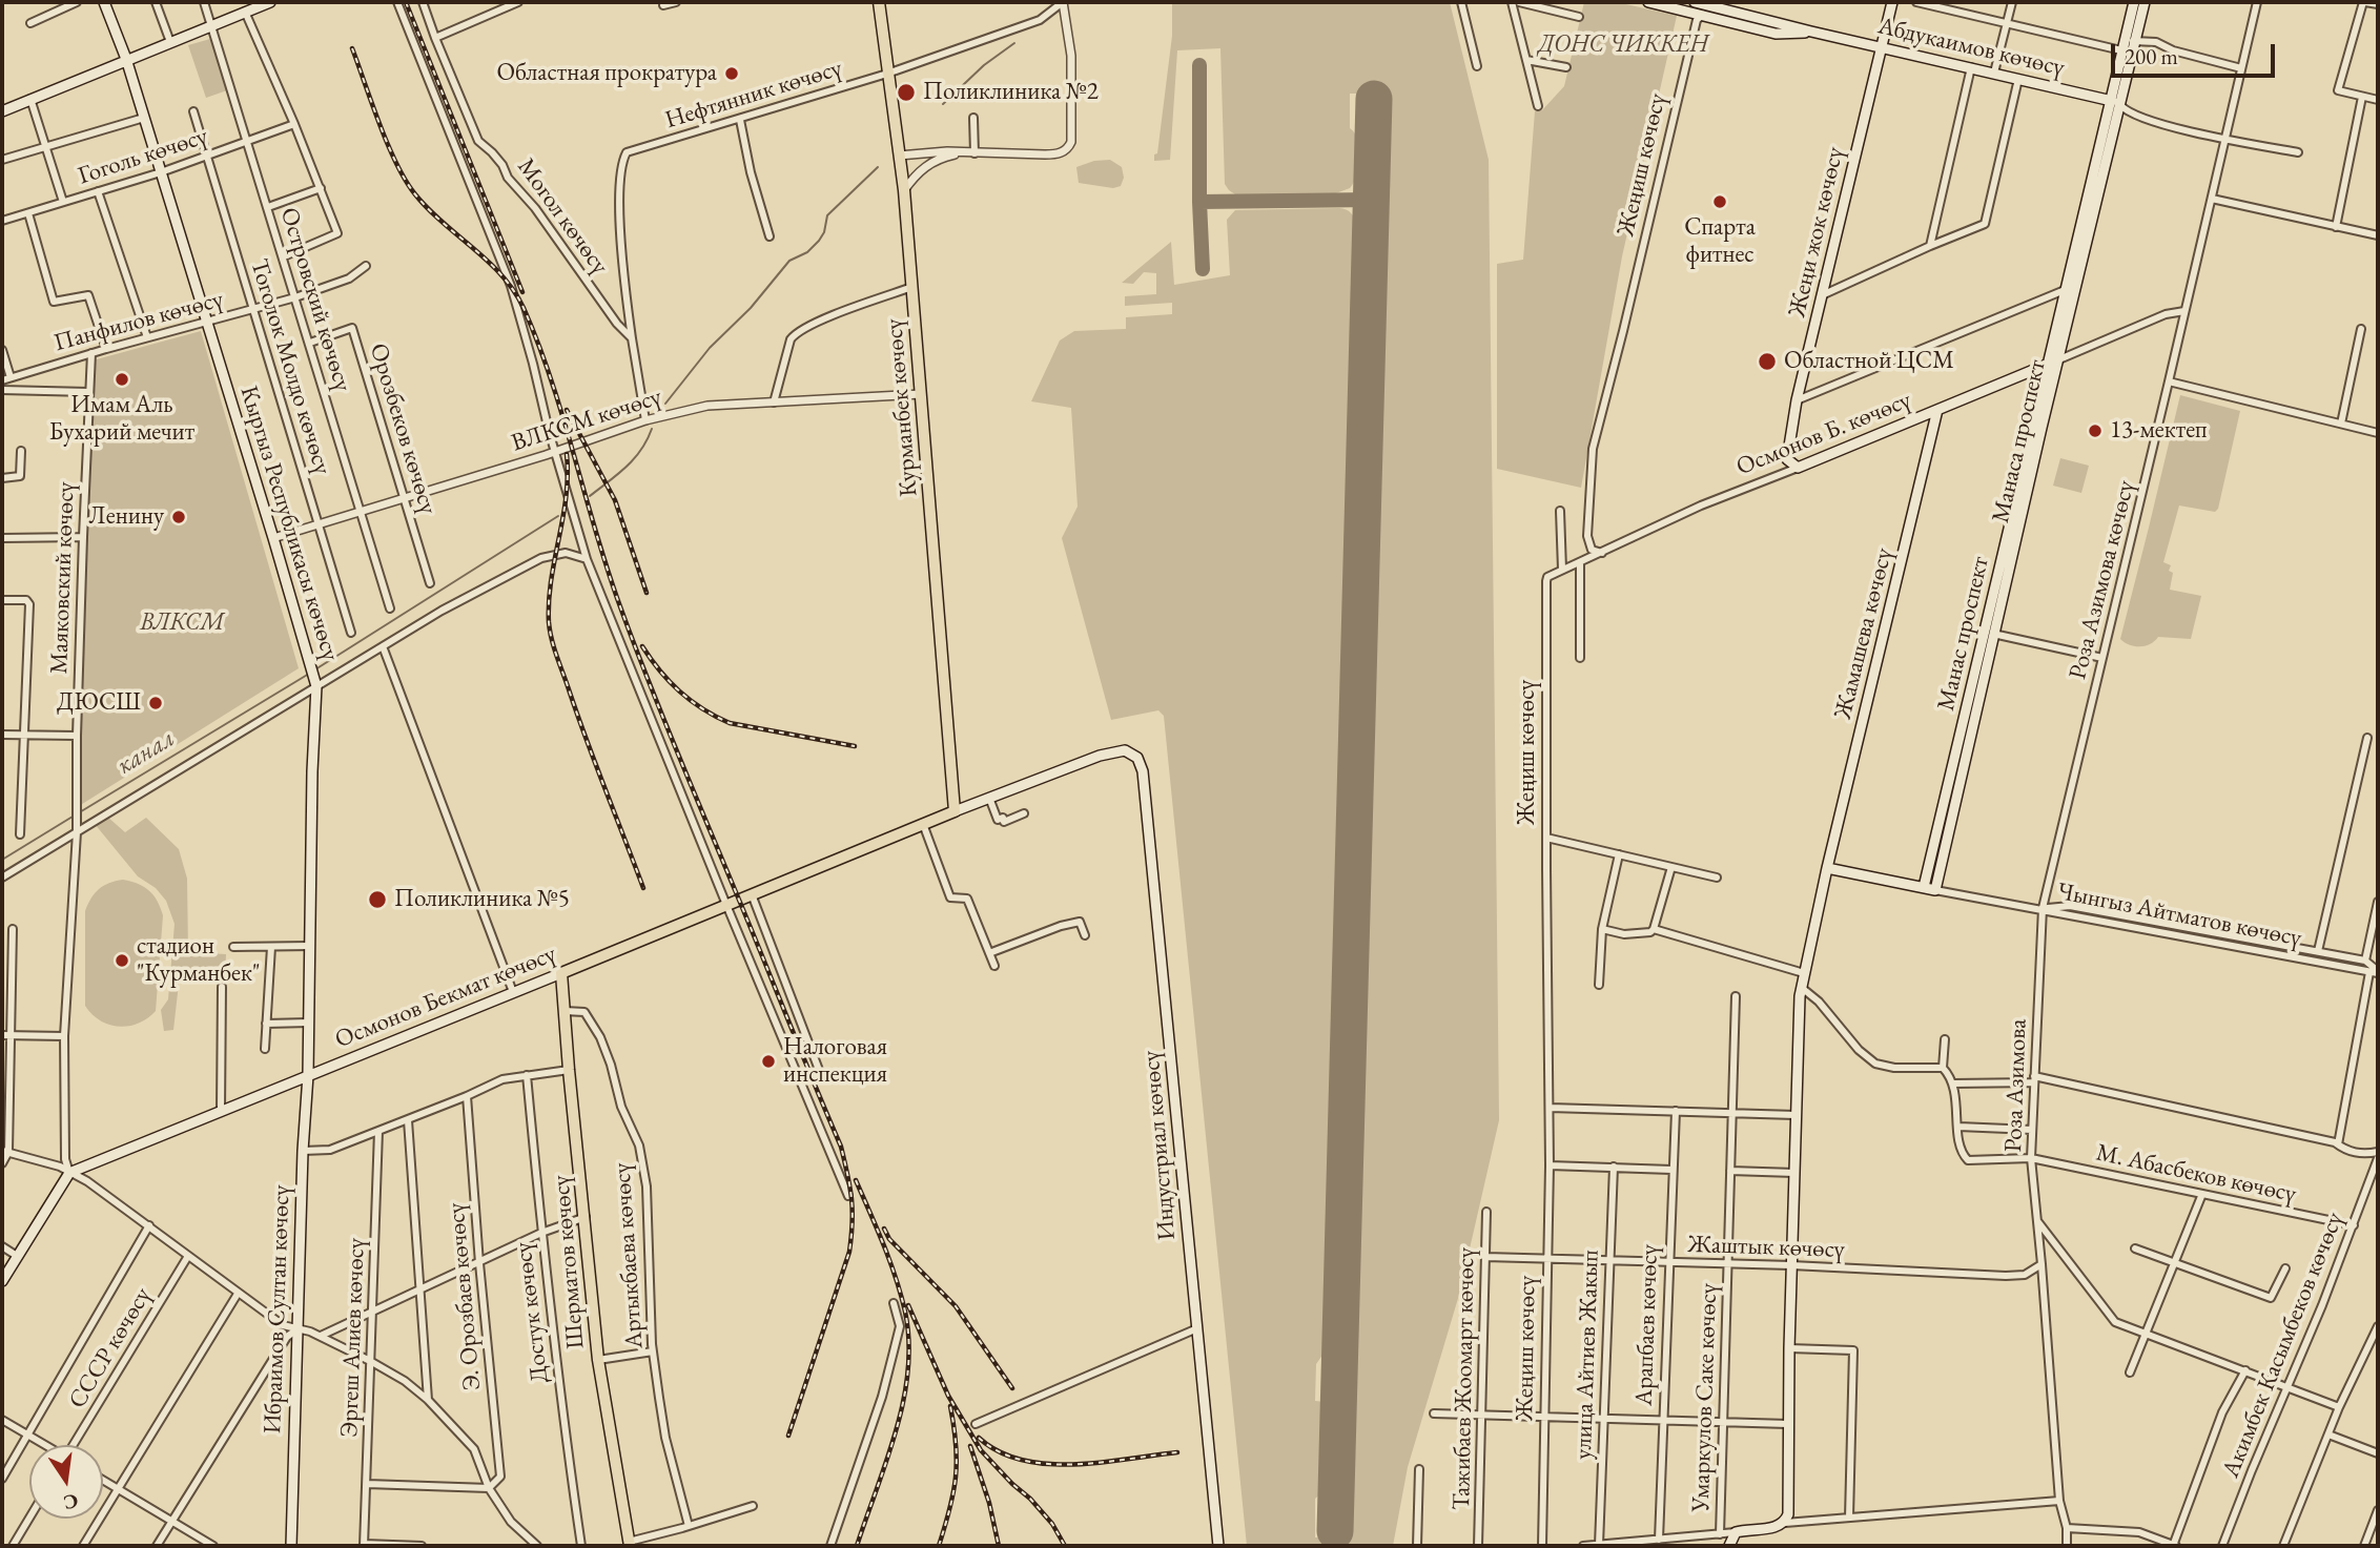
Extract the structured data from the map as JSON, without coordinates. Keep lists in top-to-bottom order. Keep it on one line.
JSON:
{"streets":{"main road":["Абдукаимов көчөсү","Жеңи жок көчөсү","Курманбек көчөсү","Осмонов Б. көчөсү","Манаса проспект","Кыргыз Республикасы көчөсү","Жамашева көчөсү","Манас проспект","Осмонов Бекмат көчөсү","Индустриал көчөсү","Шерматов көчөсү","Ибраимов Султан көчөсү"],"street":["Нефтянник көчөсү","Гоголь көчөсү","Жеңиш көчөсү","Могол көчөсү","Островский көчөсү","Панфилов көчөсү","Тоголок Молдо көчөсү","ВЛКСМ көчөсү","Орозбеков көчөсү","Маяковский көчөсү","Роза Азимова көчөсү","Чынгыз Айтматов көчөсү","Роза Азимова","М. Абасбеков көчөсү","Жаштык көчөсү","Артыкбаева көчөсү","Э. Орозбаев көчөсү","Достук көчөсү","Арапбаев көчөсү","Эргеш Алиев көчөсү","Акимбек Касымбеков көчөсү","СССР көчөсү","улица Айтиев Жакып","Тажибаев Жоомарт көчөсү","Умаркулов Саке көчөсү"]},"crossings":[["Абдукаимов көчөсү","Жеңиш көчөсү"],["Абдукаимов көчөсү","Жеңи жок көчөсү"],["Абдукаимов көчөсү","Манаса проспект"],["Нефтянник көчөсү","Могол көчөсү"],["Нефтянник көчөсү","Курманбек көчөсү"],["Гоголь көчөсү","Островский көчөсү"],["Гоголь көчөсү","Тоголок Молдо көчөсү"],["Гоголь көчөсү","Кыргыз Республикасы көчөсү"],["Жеңиш көчөсү","Осмонов Б. көчөсү"],["Жеңиш көчөсү","Жаштык көчөсү"],["Жеңи жок көчөсү","Осмонов Б. көчөсү"],["Островский көчөсү","Панфилов көчөсү"],["Островский көчөсү","ВЛКСМ көчөсү"],["Островский көчөсү","Орозбеков көчөсү"],["Панфилов көчөсү","Тоголок Молдо көчөсү"],["Панфилов көчөсү","Кыргыз Республикасы көчөсү"],["Панфилов көчөсү","Маяковский көчөсү"],["Тоголок Молдо көчөсү","ВЛКСМ көчөсү"],["Курманбек көчөсү","ВЛКСМ көчөсү"],["Курманбек көчөсү","Осмонов Бекмат көчөсү"],["ВЛКСМ көчөсү","Орозбеков көчөсү"],["ВЛКСМ көчөсү","Кыргыз Республикасы көчөсү"],["Осмонов Б. көчөсү","Манаса проспект"],["Осмонов Б. көчөсү","Роза Азимова көчөсү"],["Осмонов Б. көчөсү","Жамашева көчөсү"],["Манаса проспект","Манас проспект"],["Кыргыз Республикасы көчөсү","Осмонов Бекмат көчөсү"],["Кыргыз Республикасы көчөсү","Ибраимов Султан көчөсү"],["Роза Азимова көчөсү","Чынгыз Айтматов көчөсү"],["Роза Азимова көчөсү","Роза Азимова"],["Жамашева көчөсү","Жаштык көчөсү"],["Чынгыз Айтматов көчөсү","Роза Азимова"],["Осмонов Бекмат көчөсү","Шерматов көчөсү"],["Осмонов Бекмат көчөсү","Ибраимов Султан көчөсү"],["Роза Азимова","М. Абасбеков көчөсү"],["Роза Азимова","Жаштык көчөсү"],["М. Абасбеков көчөсү","Акимбек Касымбеков көчөсү"],["Жаштык көчөсү","Арапбаев көчөсү"],["Жаштык көчөсү","улица Айтиев Жакып"],["Жаштык көчөсү","Тажибаев Жоомарт көчөсү"],["Жаштык көчөсү","Умаркулов Саке көчөсү"],["Артыкбаева көчөсү","Шерматов көчөсү"]],"water":["канал"],"parks":["ДОНС ЧИККЕН","ВЛКСМ"],"places":["Областная прократура","Поликлиника №2","Спарта фитнес","Областной ЦСМ","Имам Аль Бухарий мечит","13-мектеп","Ленину","ДЮСШ","Поликлиника №5","стадион \"Курманбек\"","Налоговая инспекция"],"scale_bar":"200 m","north":"bottom"}
